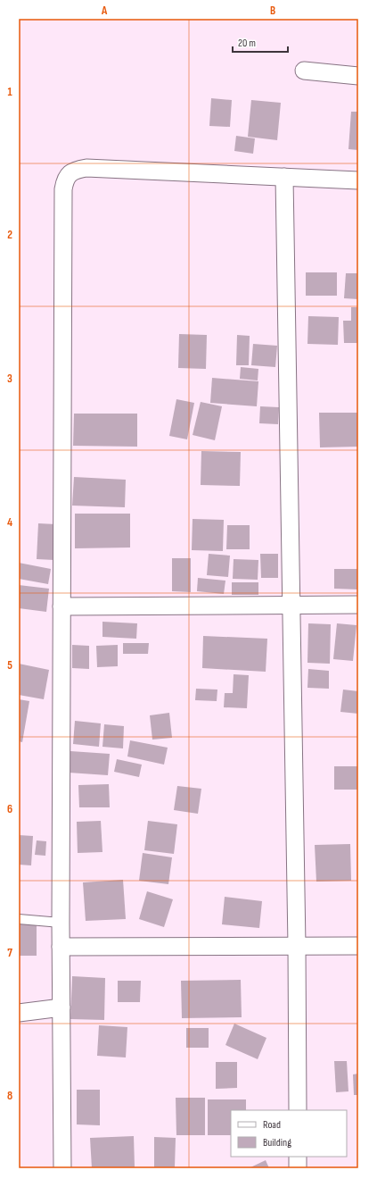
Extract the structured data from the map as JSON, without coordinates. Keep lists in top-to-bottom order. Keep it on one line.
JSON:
{"legend":["Road","Building"],"scale_bar":"20 m","grid":{"columns":["A","B"],"rows":["1","2","3","4","5","6","7","8"]}}
